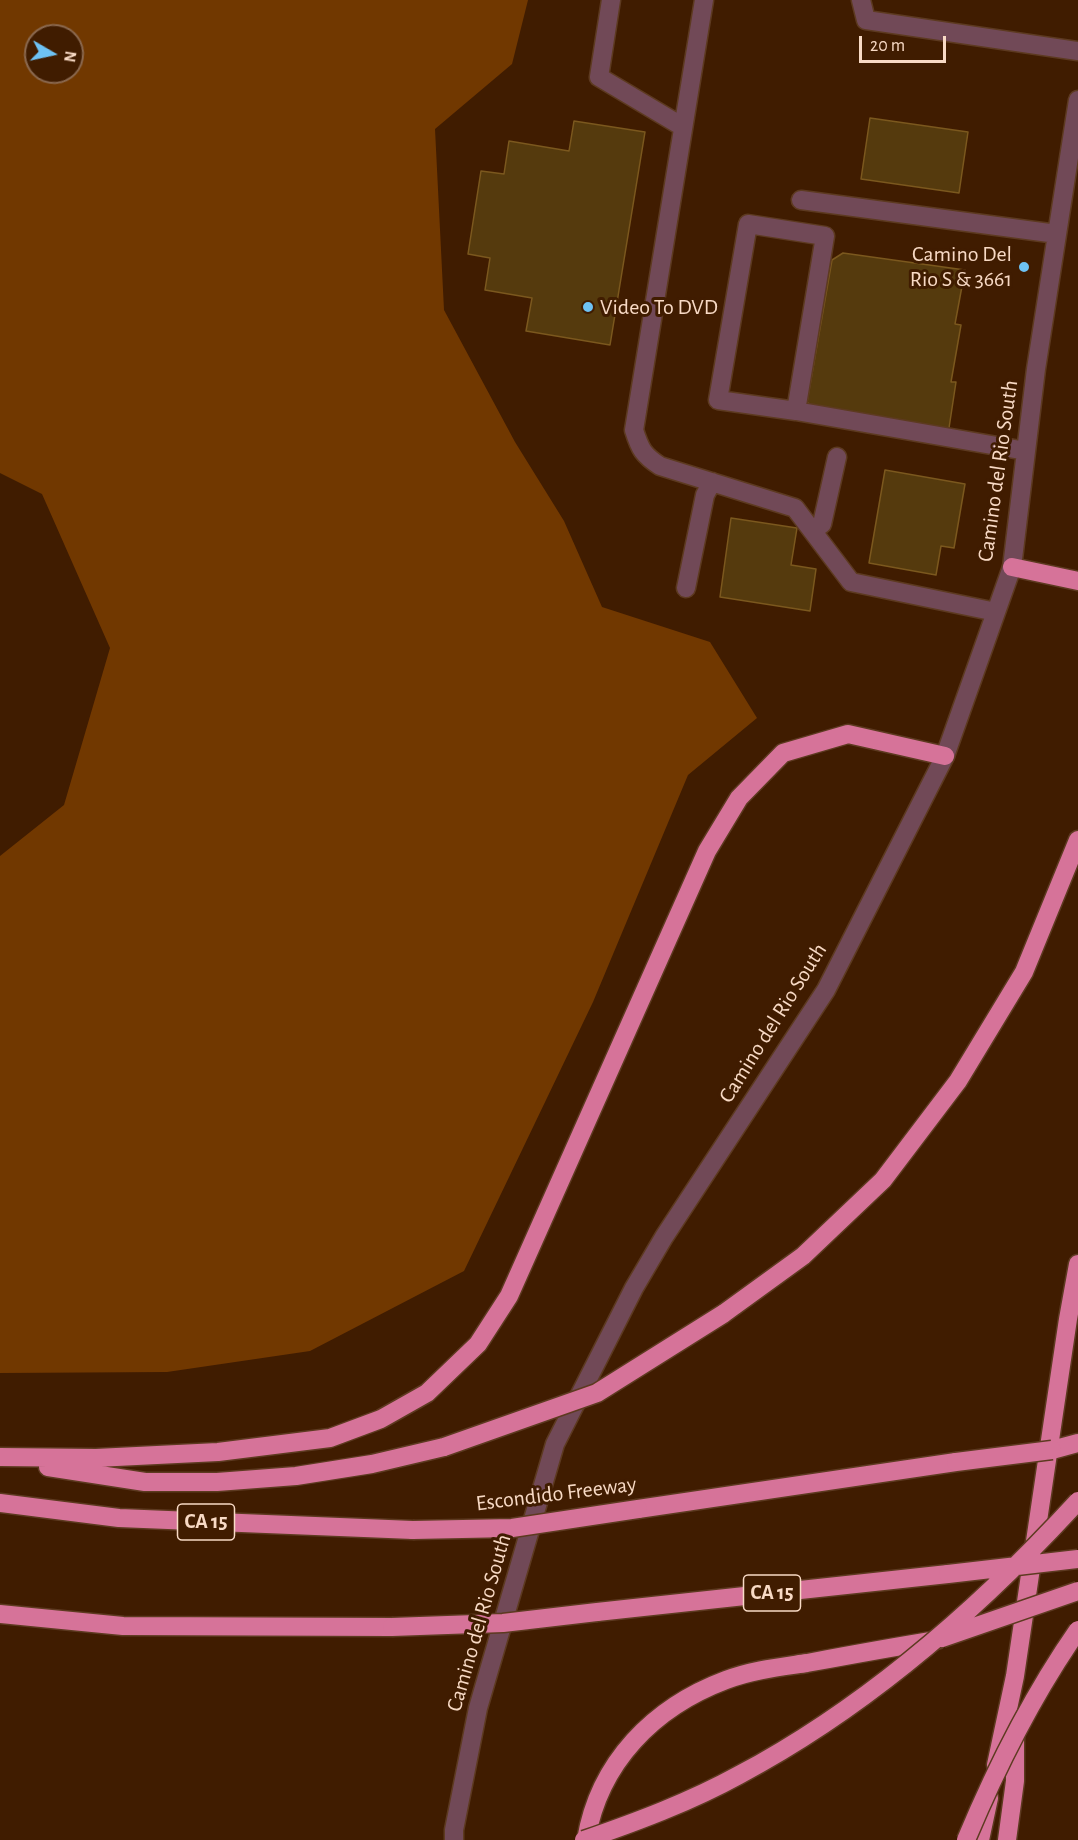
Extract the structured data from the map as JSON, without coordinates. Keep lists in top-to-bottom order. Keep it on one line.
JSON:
{"streets":{"highway":["Escondido Freeway","CA 15"],"street":["Camino del Rio South"]},"crossings":[["Camino del Rio South","CA 15"]],"places":["Camino Del Rio S & 3661","Video To DVD"],"scale_bar":"20 m","north":"right"}
